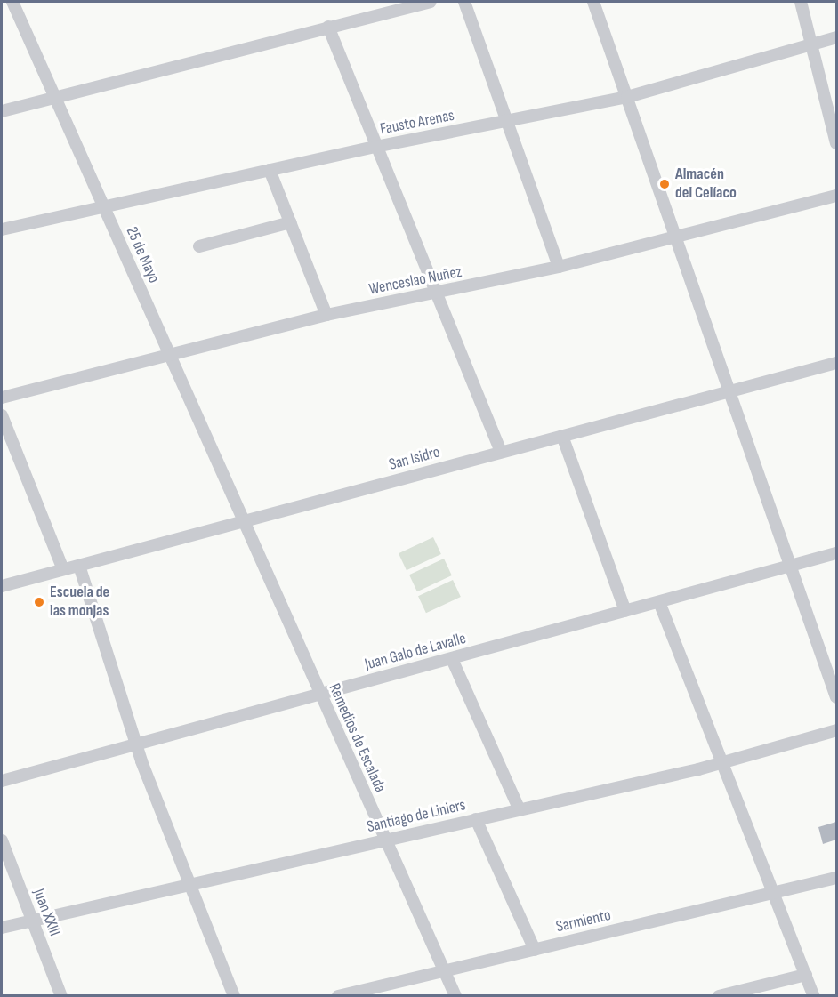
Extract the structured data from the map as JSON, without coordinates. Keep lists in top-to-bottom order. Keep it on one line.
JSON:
{"streets":{"street":["Fausto Arenas","25 de Mayo","Wenceslao Nuñez","San Isidro","Juan Galo de Lavalle","Remedios de Escalada","Santiago de Liniers","Juan XXIII","Sarmiento"]},"crossings":[["Fausto Arenas","25 de Mayo"],["25 de Mayo","Wenceslao Nuñez"],["25 de Mayo","San Isidro"],["25 de Mayo","Remedios de Escalada"],["San Isidro","Remedios de Escalada"],["Juan Galo de Lavalle","Remedios de Escalada"],["Remedios de Escalada","Santiago de Liniers"],["Remedios de Escalada","Sarmiento"],["Santiago de Liniers","Juan XXIII"]],"places":["Almacén del Celíaco","Escuela de las monjas"]}
